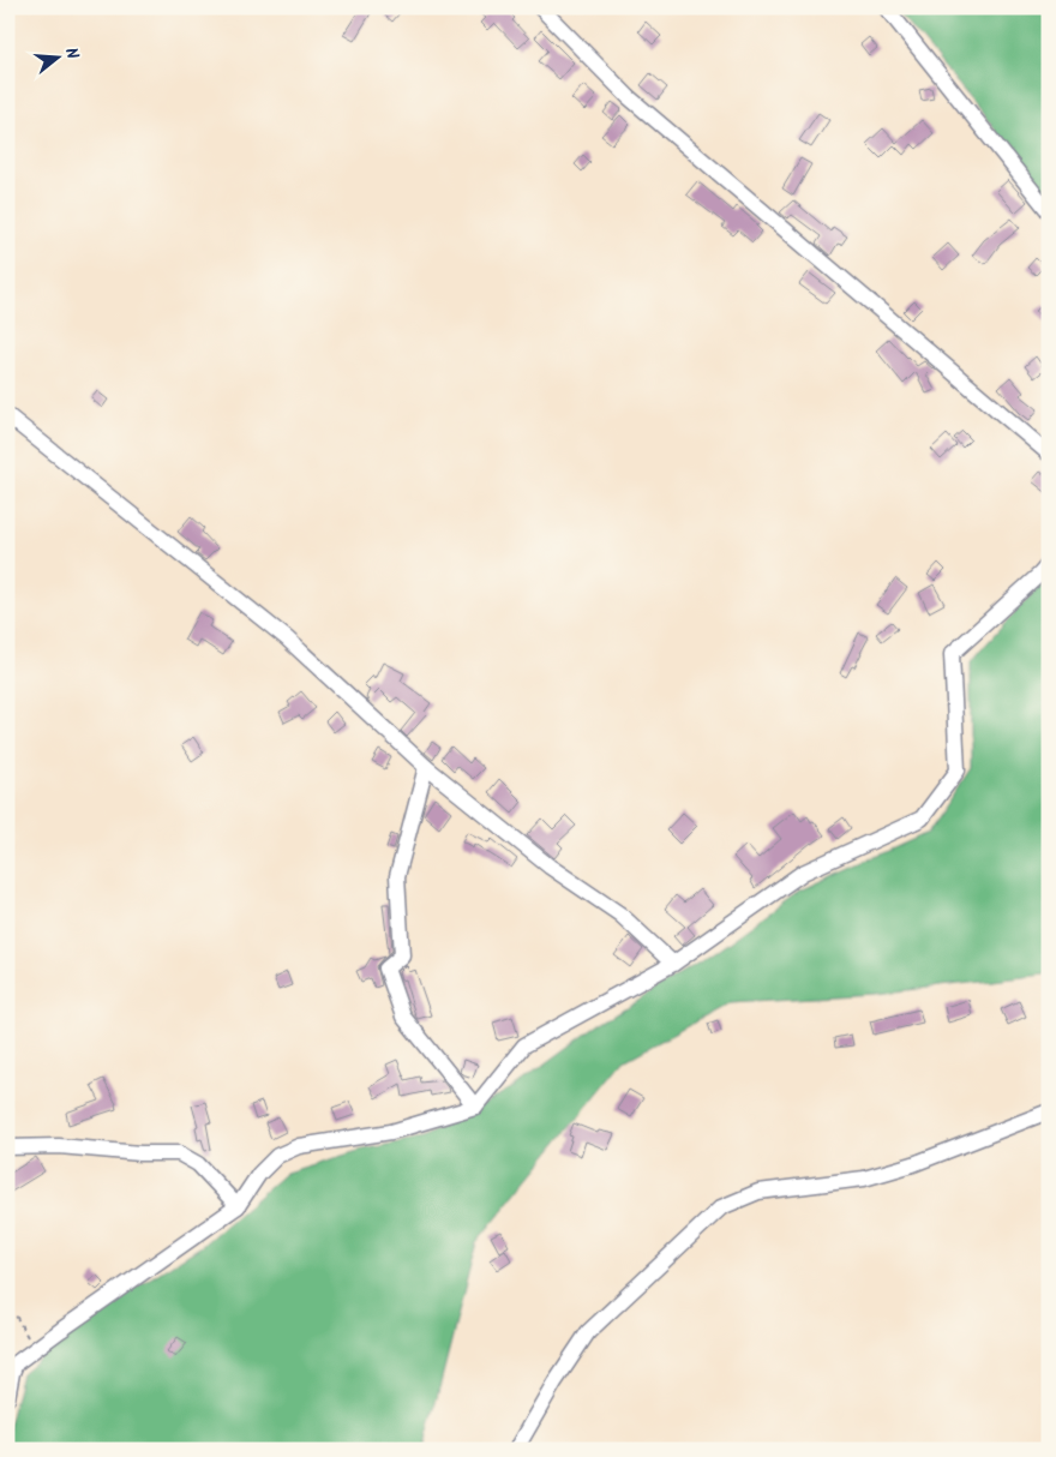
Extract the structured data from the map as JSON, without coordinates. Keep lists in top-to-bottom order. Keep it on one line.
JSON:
{"north":"right"}
